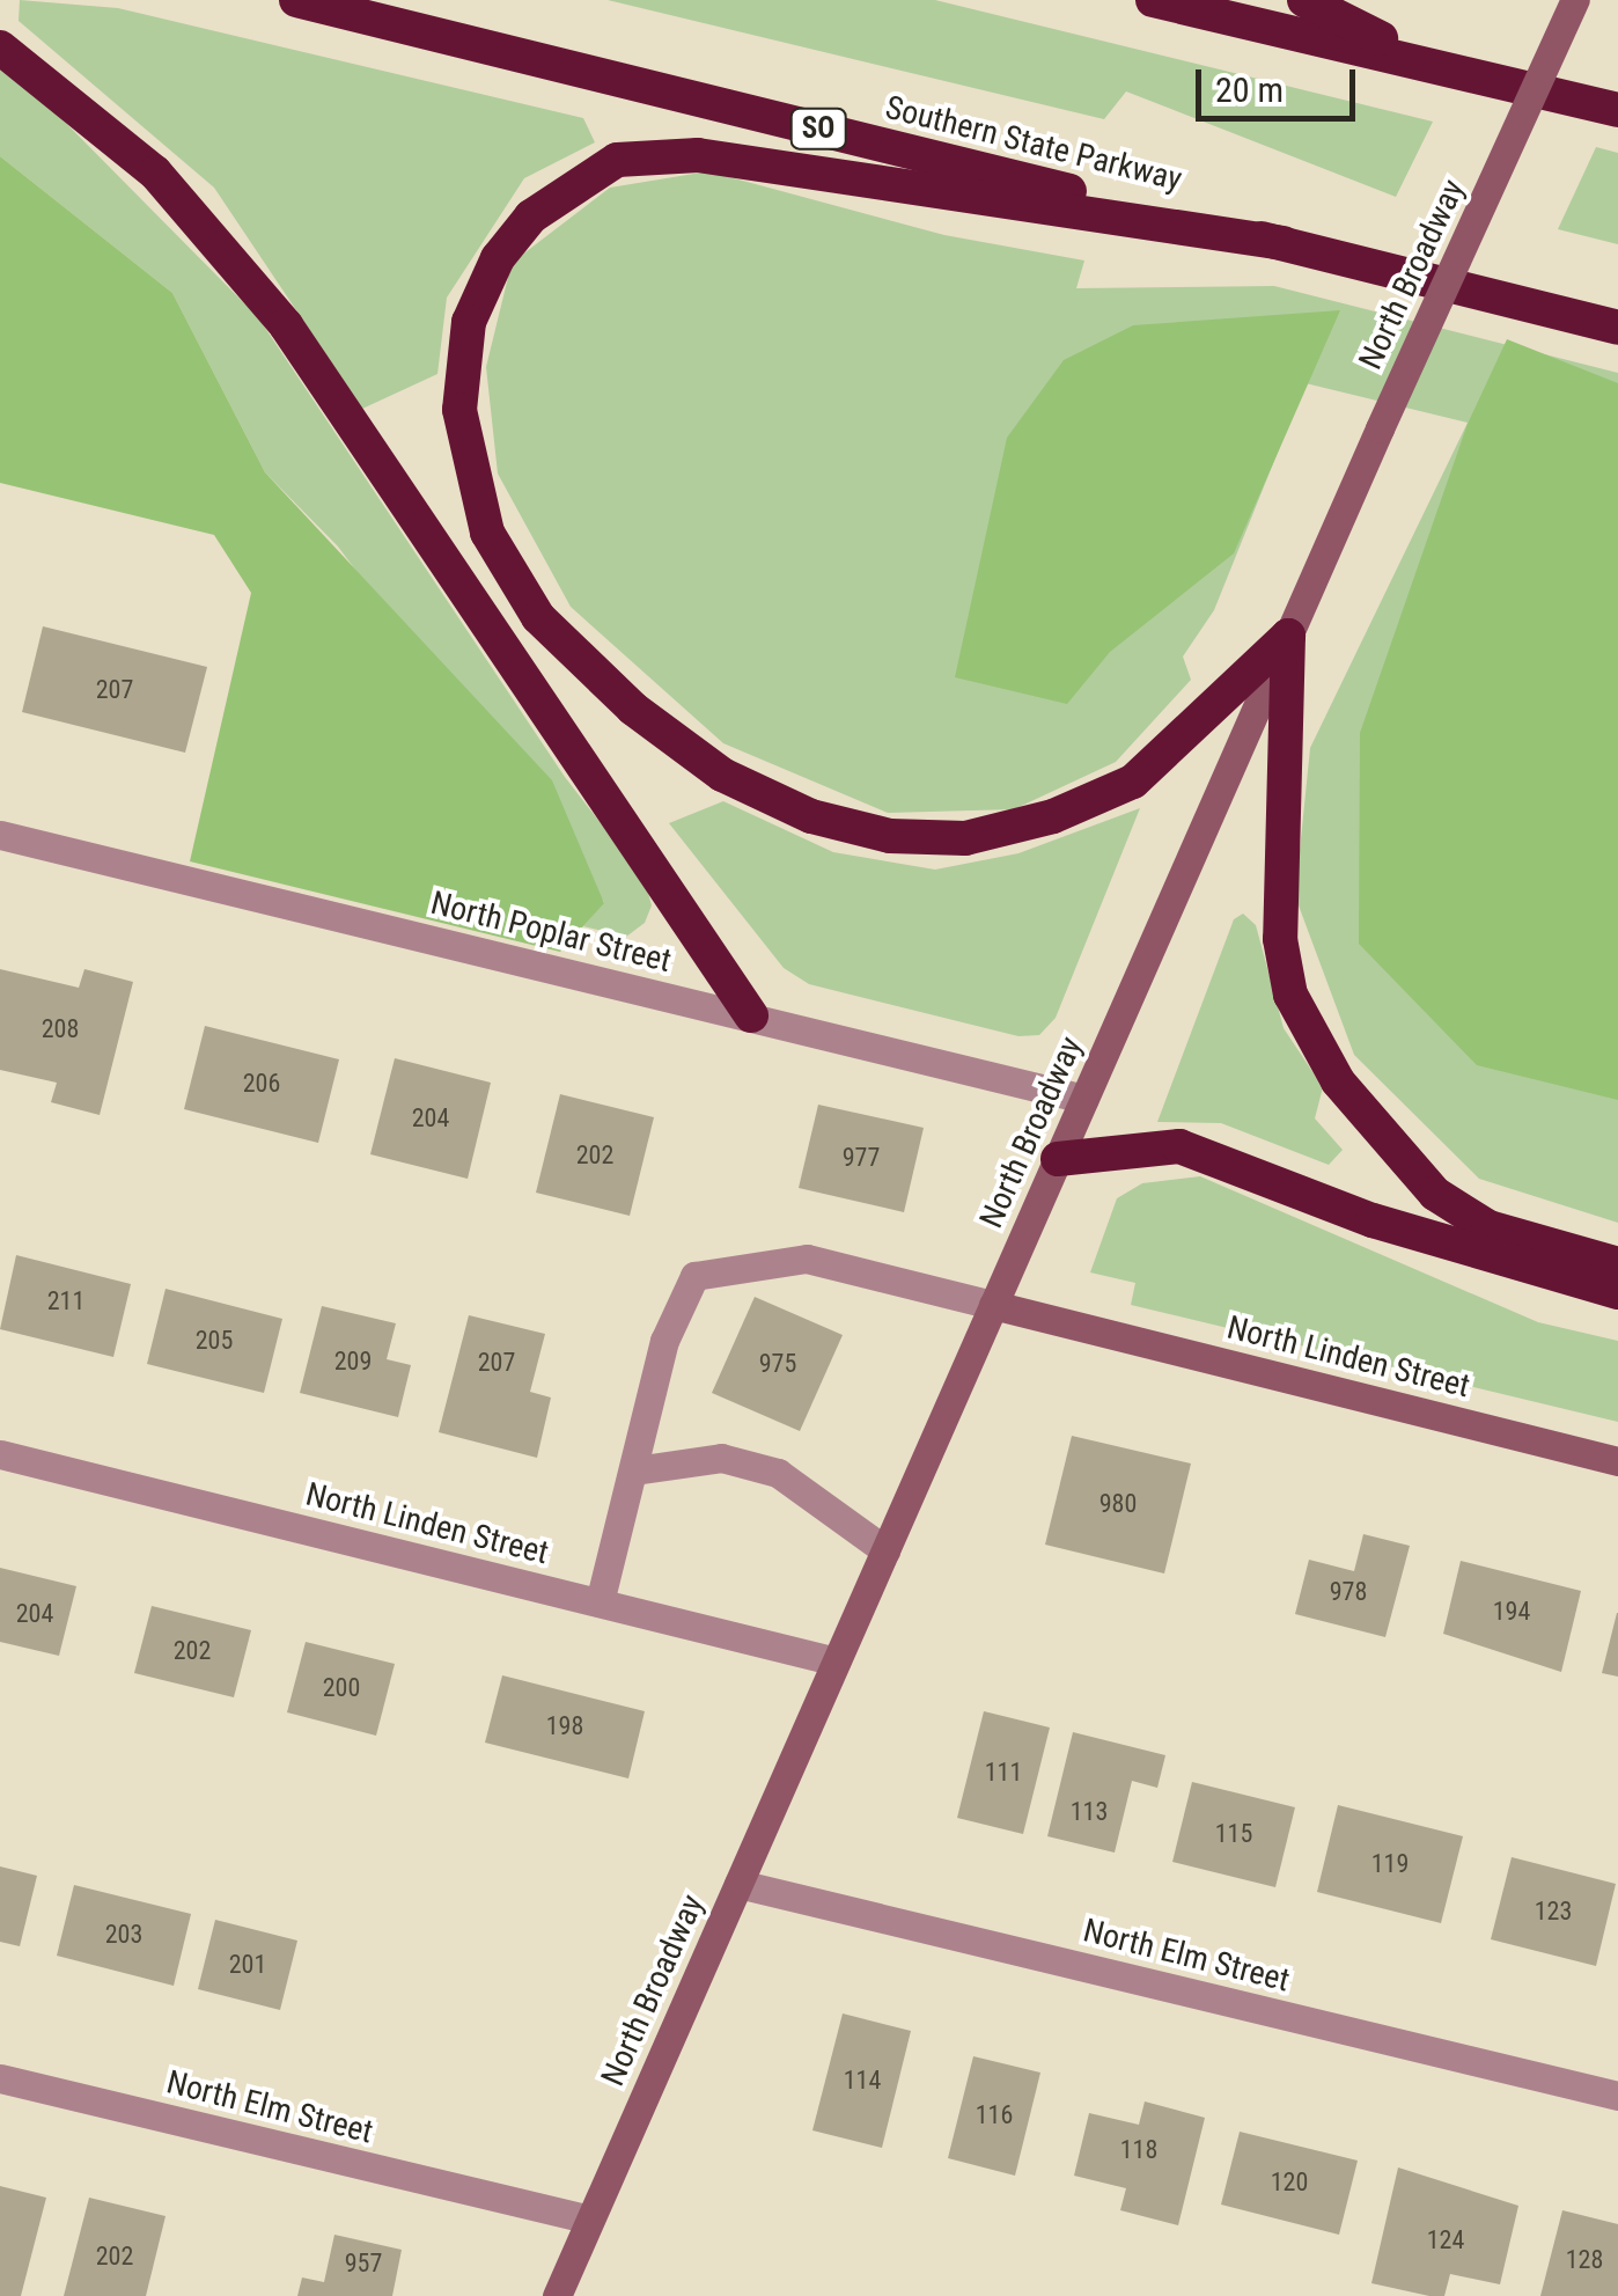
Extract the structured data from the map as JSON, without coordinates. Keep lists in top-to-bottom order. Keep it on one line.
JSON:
{"streets":{"highway":["SO","Southern State Parkway"],"main road":["North Broadway","North Linden Street"],"street":["North Poplar Street","North Elm Street"]},"crossings":[["North Broadway","North Poplar Street"],["North Broadway","North Linden Street"],["North Broadway","North Elm Street"]],"house_numbers":["207","208","206","204","202","977","211","205","209","207","975","980","978","194","204","202","200","198","111","113","115","119","123","203","201","114","116","118","120","124","202","128","957"],"scale_bar":"20 m"}
